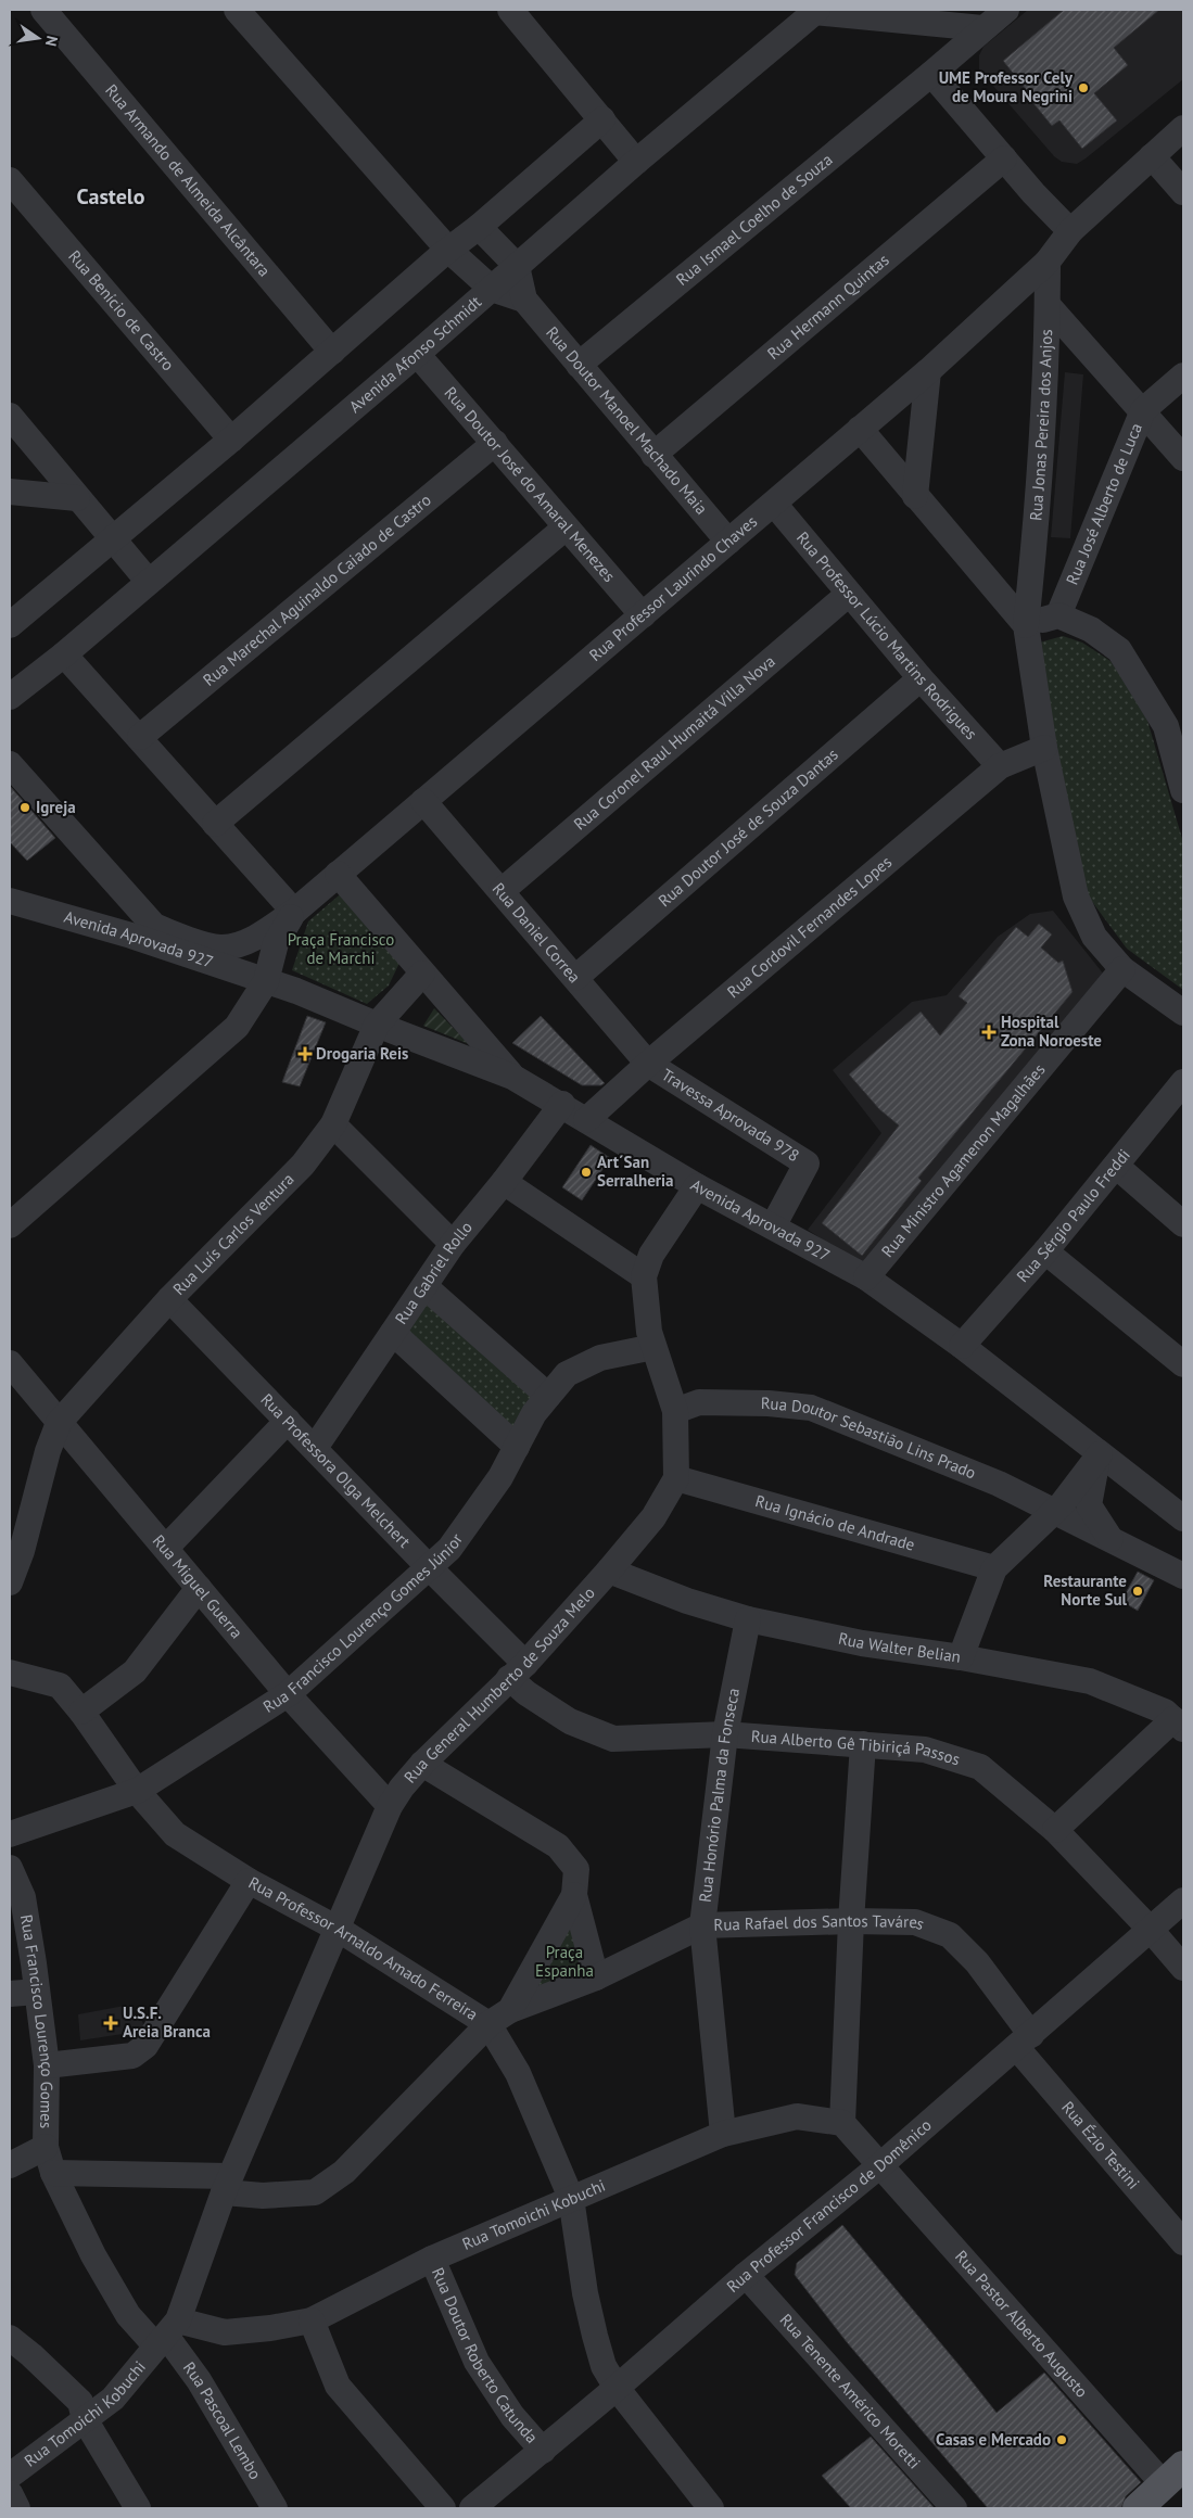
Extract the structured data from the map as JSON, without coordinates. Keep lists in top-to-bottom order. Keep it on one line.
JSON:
{"streets":{"street":["Rua Armando de Almeida Alcântara","Rua Ismael Coelho de Souza","Rua Hermann Quintas","Rua Benício de Castro","Avenida Afonso Schmidt","Rua Doutor Manoel Machado Maia","Rua Jonas Pereira dos Anjos","Rua Doutor José do Amaral Menezes","Rua José Alberto de Luca","Rua Professor Laurindo Chaves","Rua Marechal Aguinaldo Caiado de Castro","Rua Professor Lúcio Martins Rodrigues","Rua Coronel Raul Humaitá Villa Nova","Rua Doutor José de Souza Dantas","Rua Cordovil Fernandes Lopes","Rua Daniel Correa","Avenida Aprovada 927","Travessa Aprovada 978","Rua Ministro Agamenon Magalhães","Rua Sérgio Paulo Freddi","Rua Luís Carlos Ventura","Rua Gabriel Rollo","Rua Doutor Sebastião Lins Prado","Rua Professora Olga Melchert","Rua Ignácio de Andrade","Rua Miguel Guerra","Rua Francisco Lourenço Gomes Júnior","Rua Walter Belian","Rua General Humberto de Souza Melo","Rua Alberto Gê Tibiriçá Passos","Rua Honório Palma da Fonseca","Rua Rafael dos Santos Taváres","Rua Professor Arnaldo Amado Ferreira","Rua Francisco Lourenço Gomes","Rua Ézio Testini","Rua Professor Francisco de Domênico","Rua Tomoichi Kobuchi","Rua Pastor Alberto Augusto","Rua Doutor Roberto Catunda","Rua Tenente Américo Moretti","Rua Pascoal Lembo"]},"crossings":[["Rua Ismael Coelho de Souza","Rua Doutor Manoel Machado Maia"],["Rua Hermann Quintas","Rua Doutor Manoel Machado Maia"],["Avenida Afonso Schmidt","Rua Doutor Manoel Machado Maia"],["Avenida Afonso Schmidt","Rua Doutor José do Amaral Menezes"],["Rua Doutor Manoel Machado Maia","Rua Professor Laurindo Chaves"],["Rua Jonas Pereira dos Anjos","Rua Professor Laurindo Chaves"],["Rua Jonas Pereira dos Anjos","Rua Cordovil Fernandes Lopes"],["Rua Jonas Pereira dos Anjos","Rua Ministro Agamenon Magalhães"],["Rua Doutor José do Amaral Menezes","Rua Professor Laurindo Chaves"],["Rua Doutor José do Amaral Menezes","Rua Marechal Aguinaldo Caiado de Castro"],["Rua Professor Laurindo Chaves","Rua Professor Lúcio Martins Rodrigues"],["Rua Professor Laurindo Chaves","Rua Daniel Correa"],["Rua Professor Lúcio Martins Rodrigues","Rua Coronel Raul Humaitá Villa Nova"],["Rua Professor Lúcio Martins Rodrigues","Rua Doutor José de Souza Dantas"],["Rua Professor Lúcio Martins Rodrigues","Rua Cordovil Fernandes Lopes"],["Rua Coronel Raul Humaitá Villa Nova","Rua Daniel Correa"],["Rua Doutor José de Souza Dantas","Rua Daniel Correa"],["Rua Cordovil Fernandes Lopes","Rua Daniel Correa"],["Rua Cordovil Fernandes Lopes","Avenida Aprovada 927"],["Rua Cordovil Fernandes Lopes","Travessa Aprovada 978"],["Rua Daniel Correa","Travessa Aprovada 978"],["Avenida Aprovada 927","Travessa Aprovada 978"],["Avenida Aprovada 927","Rua Ministro Agamenon Magalhães"],["Avenida Aprovada 927","Rua Sérgio Paulo Freddi"],["Avenida Aprovada 927","Rua Luís Carlos Ventura"],["Avenida Aprovada 927","Rua Gabriel Rollo"],["Rua Luís Carlos Ventura","Rua Professora Olga Melchert"],["Rua Luís Carlos Ventura","Rua Miguel Guerra"],["Rua Gabriel Rollo","Rua Professora Olga Melchert"],["Rua Professora Olga Melchert","Rua Francisco Lourenço Gomes Júnior"],["Rua Professora Olga Melchert","Rua General Humberto de Souza Melo"],["Rua Professora Olga Melchert","Rua Alberto Gê Tibiriçá Passos"],["Rua Ignácio de Andrade","Rua General Humberto de Souza Melo"],["Rua Miguel Guerra","Rua Francisco Lourenço Gomes Júnior"],["Rua Miguel Guerra","Rua General Humberto de Souza Melo"],["Rua Francisco Lourenço Gomes Júnior","Rua Professor Arnaldo Amado Ferreira"],["Rua Walter Belian","Rua General Humberto de Souza Melo"],["Rua Walter Belian","Rua Honório Palma da Fonseca"],["Rua General Humberto de Souza Melo","Rua Alberto Gê Tibiriçá Passos"],["Rua General Humberto de Souza Melo","Rua Professor Arnaldo Amado Ferreira"],["Rua General Humberto de Souza Melo","Rua Tomoichi Kobuchi"],["Rua General Humberto de Souza Melo","Rua Pascoal Lembo"],["Rua Alberto Gê Tibiriçá Passos","Rua Honório Palma da Fonseca"],["Rua Alberto Gê Tibiriçá Passos","Rua Professor Francisco de Domênico"],["Rua Honório Palma da Fonseca","Rua Rafael dos Santos Taváres"],["Rua Honório Palma da Fonseca","Rua Tomoichi Kobuchi"],["Rua Rafael dos Santos Taváres","Rua Ézio Testini"],["Rua Rafael dos Santos Taváres","Rua Professor Francisco de Domênico"],["Rua Professor Arnaldo Amado Ferreira","Rua Professor Francisco de Domênico"],["Rua Professor Arnaldo Amado Ferreira","Rua Tomoichi Kobuchi"],["Rua Francisco Lourenço Gomes","Rua Pascoal Lembo"],["Rua Ézio Testini","Rua Professor Francisco de Domênico"],["Rua Professor Francisco de Domênico","Rua Pastor Alberto Augusto"],["Rua Professor Francisco de Domênico","Rua Doutor Roberto Catunda"],["Rua Professor Francisco de Domênico","Rua Tenente Américo Moretti"],["Rua Tomoichi Kobuchi","Rua Doutor Roberto Catunda"],["Rua Tomoichi Kobuchi","Rua Pascoal Lembo"]],"districts":["Castelo"],"parks":["Praça Francisco de Marchi","Praça Espanha"],"places":{"other":["UME Professor Cely de Moura Negrini","Igreja","Art´San Serralheria","Restaurante Norte Sul","Casas e Mercado"],"health":["Hospital Zona Noroeste","Drogaria Reis","U.S.F. Areia Branca"]},"north":"right"}
